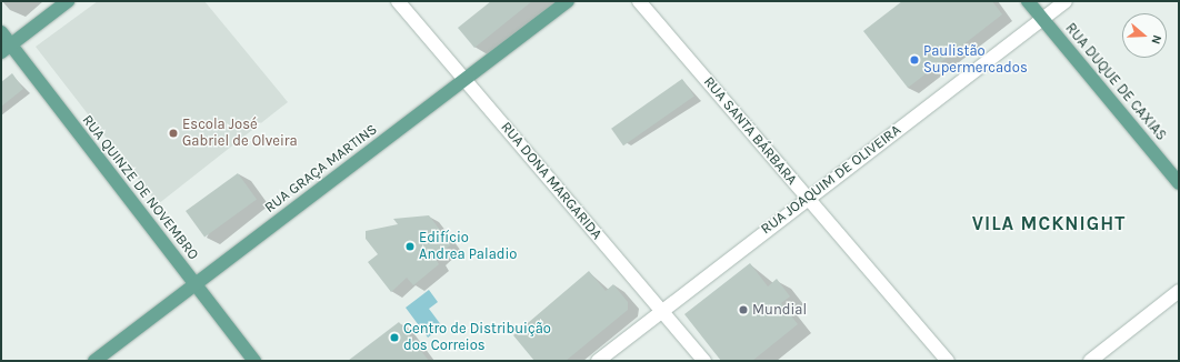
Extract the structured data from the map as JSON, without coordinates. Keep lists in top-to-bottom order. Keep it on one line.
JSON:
{"streets":{"main road":["RUA DUQUE DE CAXIAS","RUA GRAÇA MARTINS","RUA QUINZE DE NOVEMBRO"],"street":["RUA SANTA BÁRBARA","RUA JOAQUIM DE OLIVEIRA","RUA DONA MARGARIDA"]},"crossings":[["RUA DUQUE DE CAXIAS","RUA JOAQUIM DE OLIVEIRA"],["RUA SANTA BÁRBARA","RUA JOAQUIM DE OLIVEIRA"],["RUA GRAÇA MARTINS","RUA DONA MARGARIDA"],["RUA GRAÇA MARTINS","RUA QUINZE DE NOVEMBRO"],["RUA JOAQUIM DE OLIVEIRA","RUA DONA MARGARIDA"]],"districts":["VILA MCKNIGHT"],"places":["Paulistão Supermercados","Escola José Gabriel de Olveira","Edifício Andrea Paladio","Mundial","Centro de Distribuição dos Correios"],"north":"right"}
